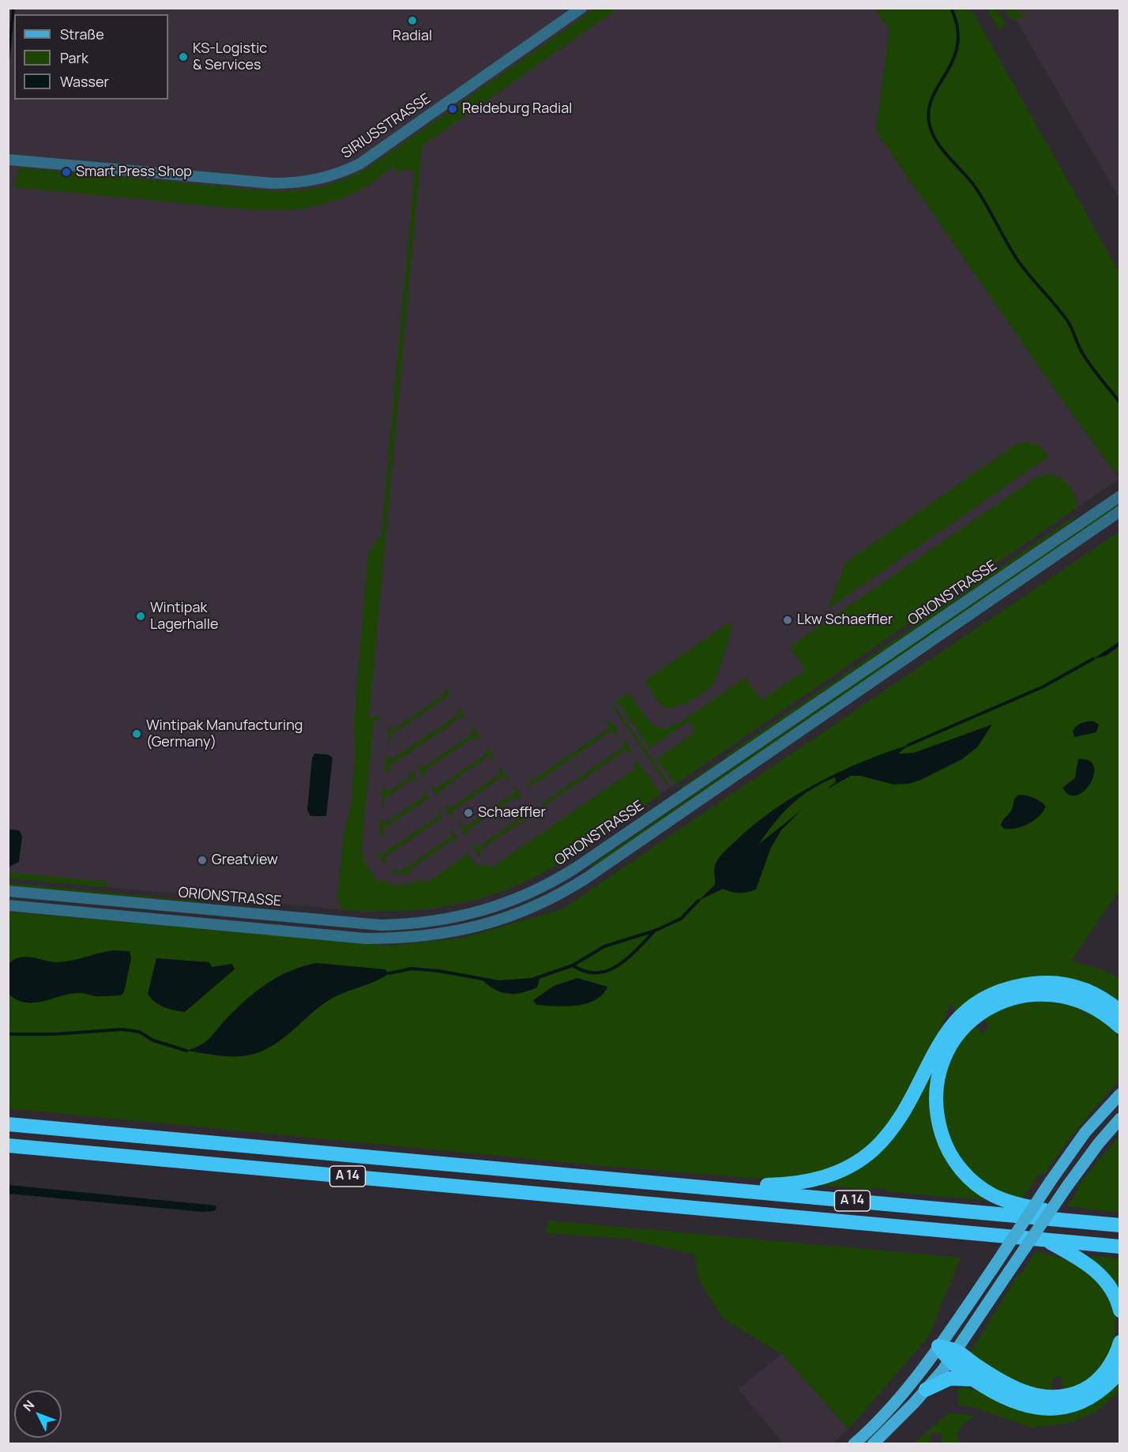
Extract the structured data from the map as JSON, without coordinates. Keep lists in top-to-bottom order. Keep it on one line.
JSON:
{"streets":{"highway":["A 14"],"street":["SIRIUSSTRASSE","ORIONSTRASSE"]},"places":["Radial","KS-Logistic & Services","Reideburg Radial","Smart Press Shop","Wintipak Lagerhalle","Lkw Schaeffler","Wintipak Manufacturing (Germany)","Schaeffler","Greatview"],"legend":["Straße","Park","Wasser"],"north":"top left"}
